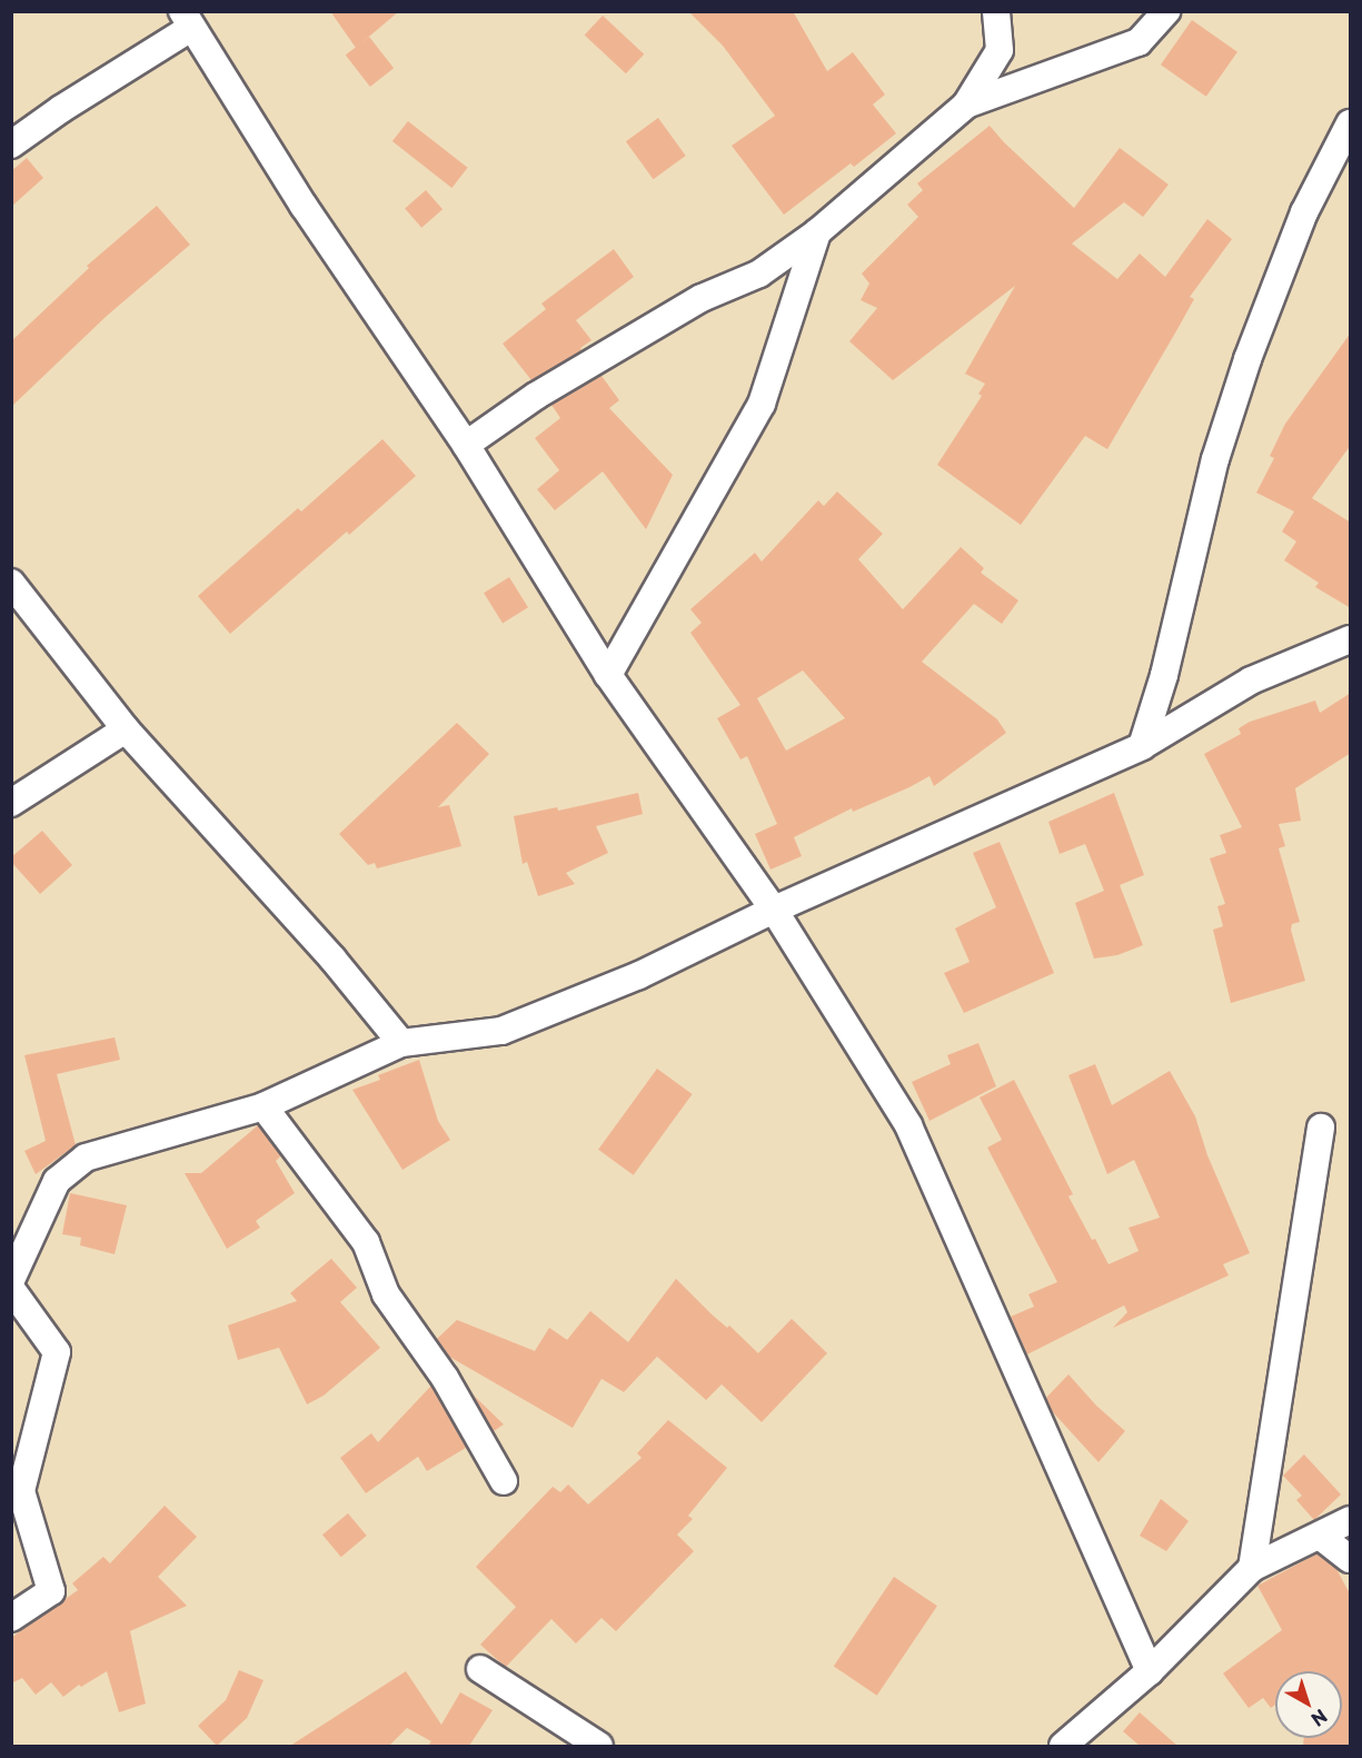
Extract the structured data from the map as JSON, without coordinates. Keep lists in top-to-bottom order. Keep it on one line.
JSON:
{"north":"bottom right"}
